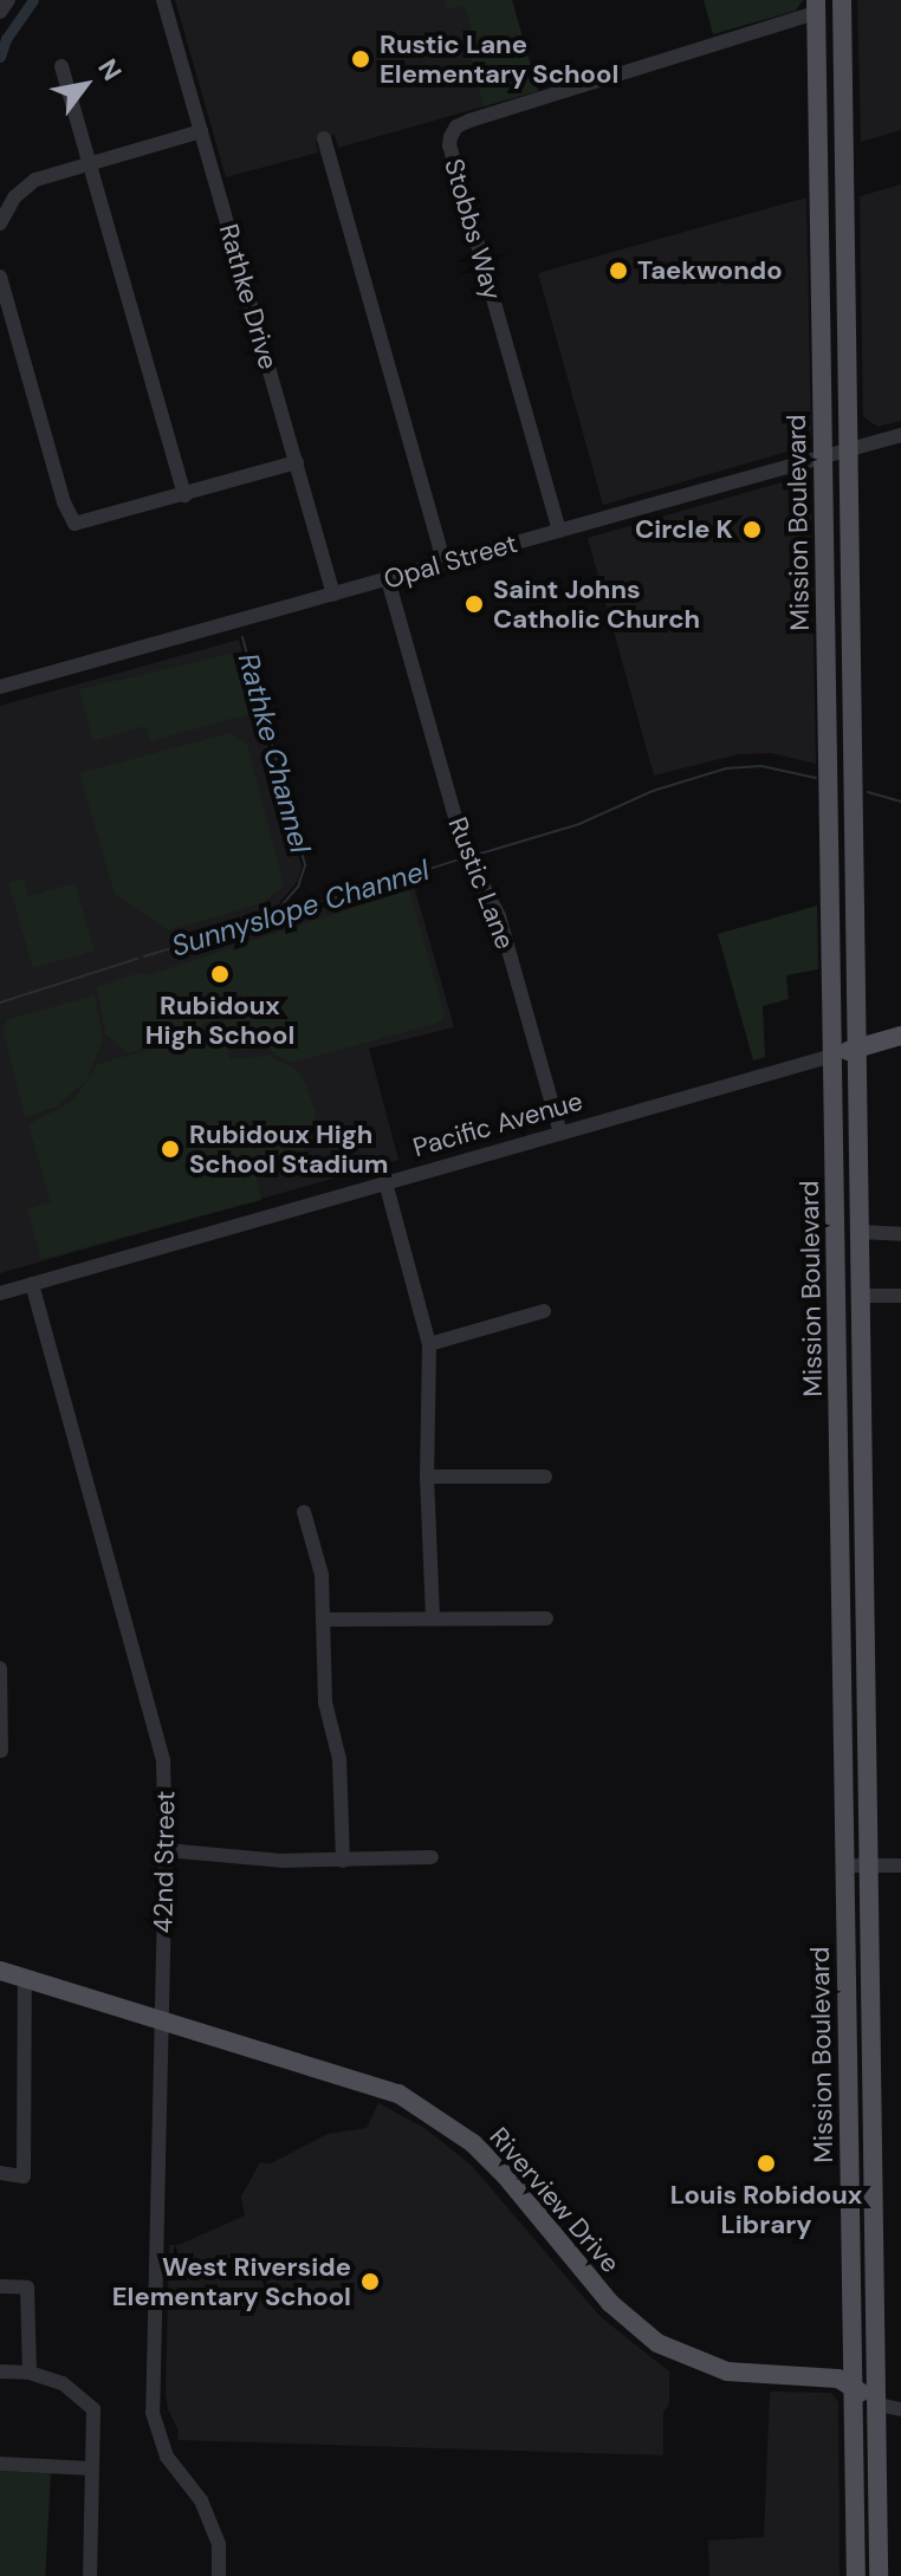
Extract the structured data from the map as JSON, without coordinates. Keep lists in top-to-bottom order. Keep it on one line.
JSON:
{"streets":{"main road":["Mission Boulevard","Pacific Avenue","Riverview Drive"],"street":["Stobbs Way","Rathke Drive","Opal Street","Rustic Lane","42nd Street"]},"crossings":[["Stobbs Way","Mission Boulevard"],["Stobbs Way","Opal Street"],["Rathke Drive","Opal Street"],["Mission Boulevard","Opal Street"],["Mission Boulevard","Pacific Avenue"],["Mission Boulevard","Riverview Drive"],["Opal Street","Rustic Lane"],["Rustic Lane","Pacific Avenue"],["Pacific Avenue","42nd Street"],["42nd Street","Riverview Drive"]],"water":["Rathke Channel","Sunnyslope Channel"],"places":["Rustic Lane Elementary School","Taekwondo","Circle K","Saint Johns Catholic Church","Rubidoux High School","Rubidoux High School Stadium","Louis Robidoux Library","West Riverside Elementary School"],"north":"top right"}
